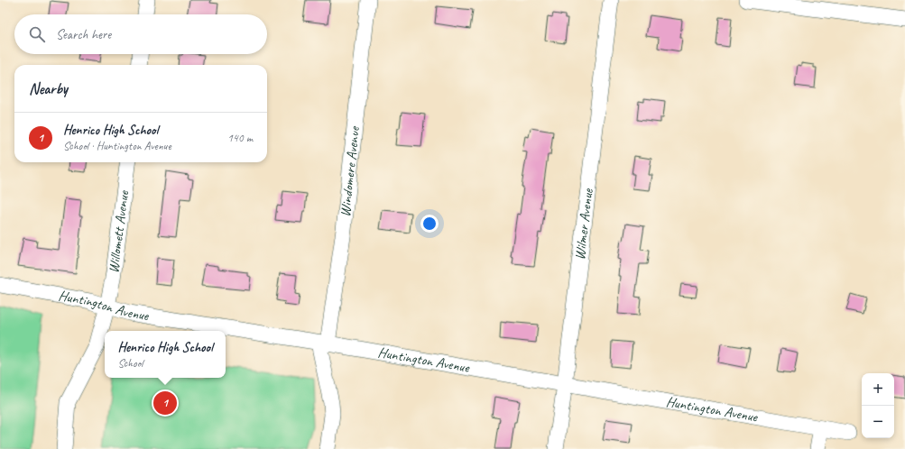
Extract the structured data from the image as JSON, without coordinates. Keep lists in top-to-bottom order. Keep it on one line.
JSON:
{"streets":{"street":["Windomere Avenue","Wilmer Avenue","Willomett Avenue","Huntington Avenue"]},"crossings":[["Windomere Avenue","Huntington Avenue"],["Wilmer Avenue","Huntington Avenue"],["Willomett Avenue","Huntington Avenue"]],"page":{"search":"Search here","heading":"Nearby","list":[{"mark":"1","name":"Henrico High School","note":"School · Huntington Avenue","value":"140 m"}],"popup":["Henrico High School","School"],"map_buttons":["+","−"],"pins":"1"}}
